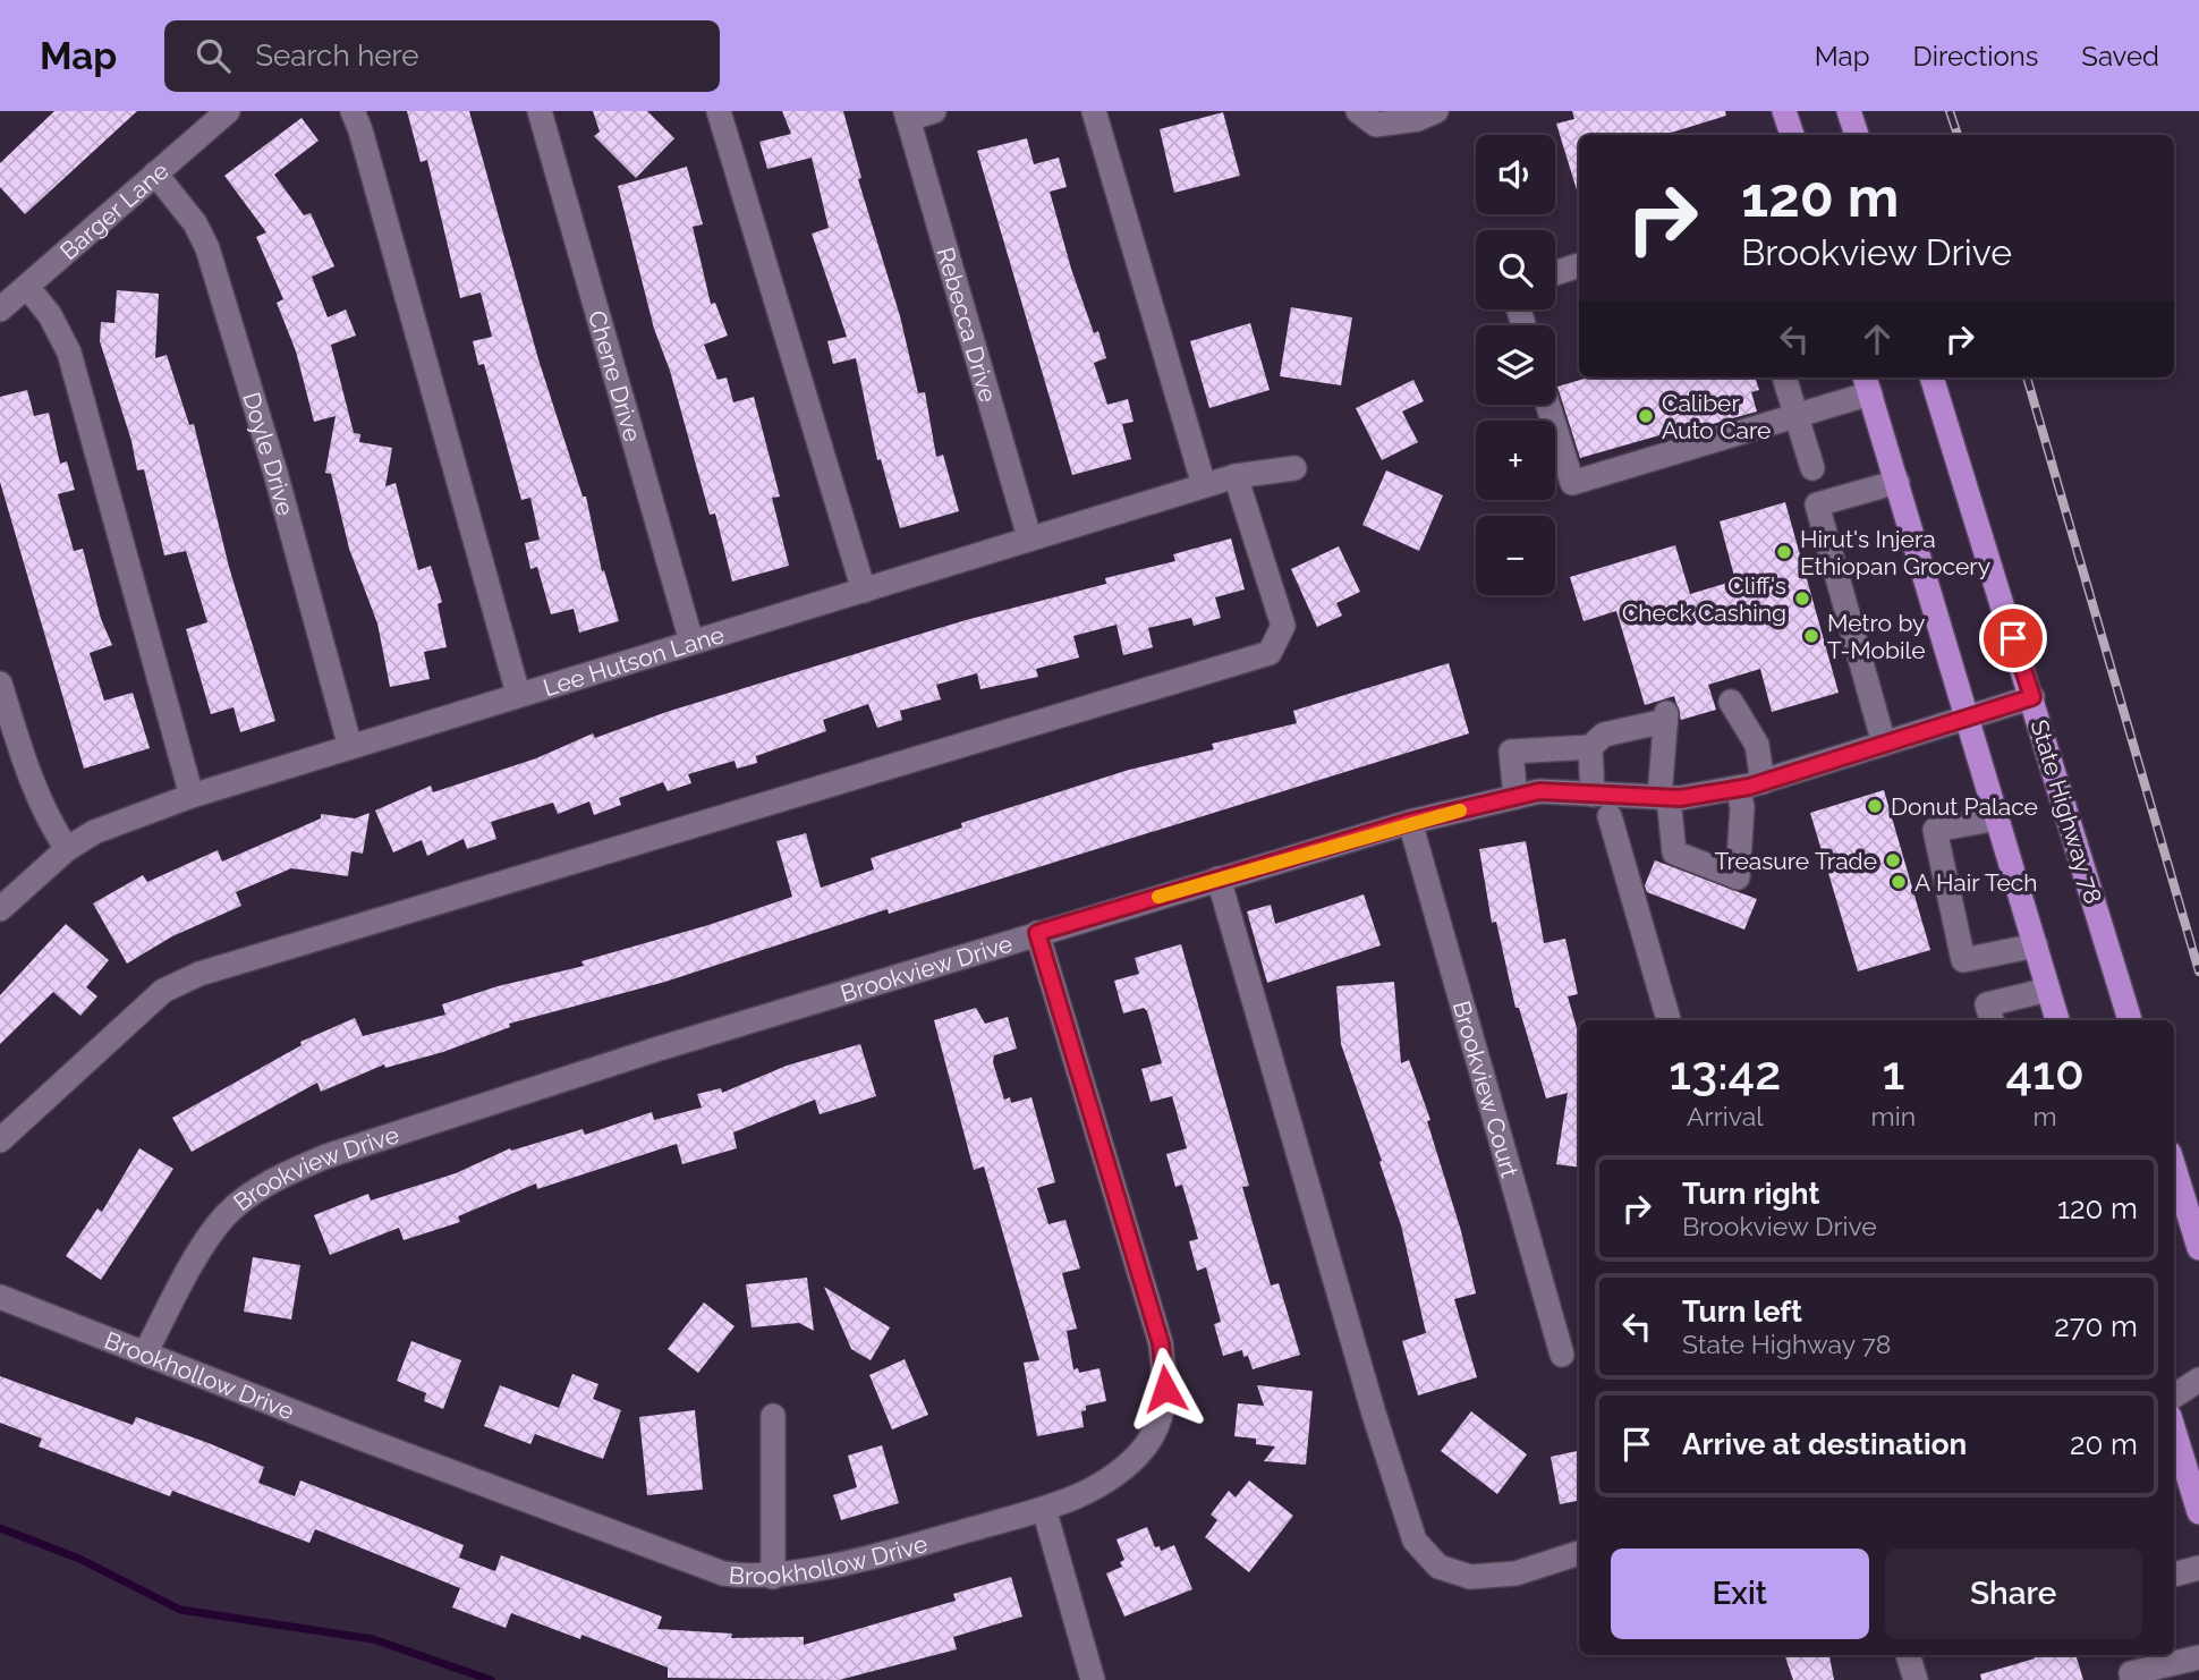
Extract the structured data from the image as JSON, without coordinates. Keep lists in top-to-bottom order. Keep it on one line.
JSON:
{"streets":{"main road":["State Highway 78"],"street":["Barger Lane","Rebecca Drive","Chene Drive","Doyle Drive","Lee Hutson Lane","Brookview Drive","Brookview Court","Brookhollow Drive"]},"crossings":[["Barger Lane","Doyle Drive"],["Rebecca Drive","Lee Hutson Lane"],["Chene Drive","Lee Hutson Lane"],["Doyle Drive","Lee Hutson Lane"],["State Highway 78","Brookview Drive"],["Brookview Drive","Brookview Court"],["Brookview Drive","Brookhollow Drive"]],"places":["Caliber Auto Care","Hirut's Injera Ethiopan Grocery","Cliff's Check Cashing","Metro by T-Mobile","Donut Palace","Treasure Trade","A Hair Tech"],"page":{"header":"Map","search":"Search here","nav":["Map","Directions","Saved"],"map_buttons":["+","−"],"turn":["120 m","Brookview Drive"],"eta":["13:42","Arrival","1","min","410","m"],"list":[{"name":"Turn right","note":"Brookview Drive","value":"120 m"},{"name":"Turn left","note":"State Highway 78","value":"270 m"},{"name":"Arrive at destination","value":"20 m"}],"buttons":["Exit","Share"]}}
